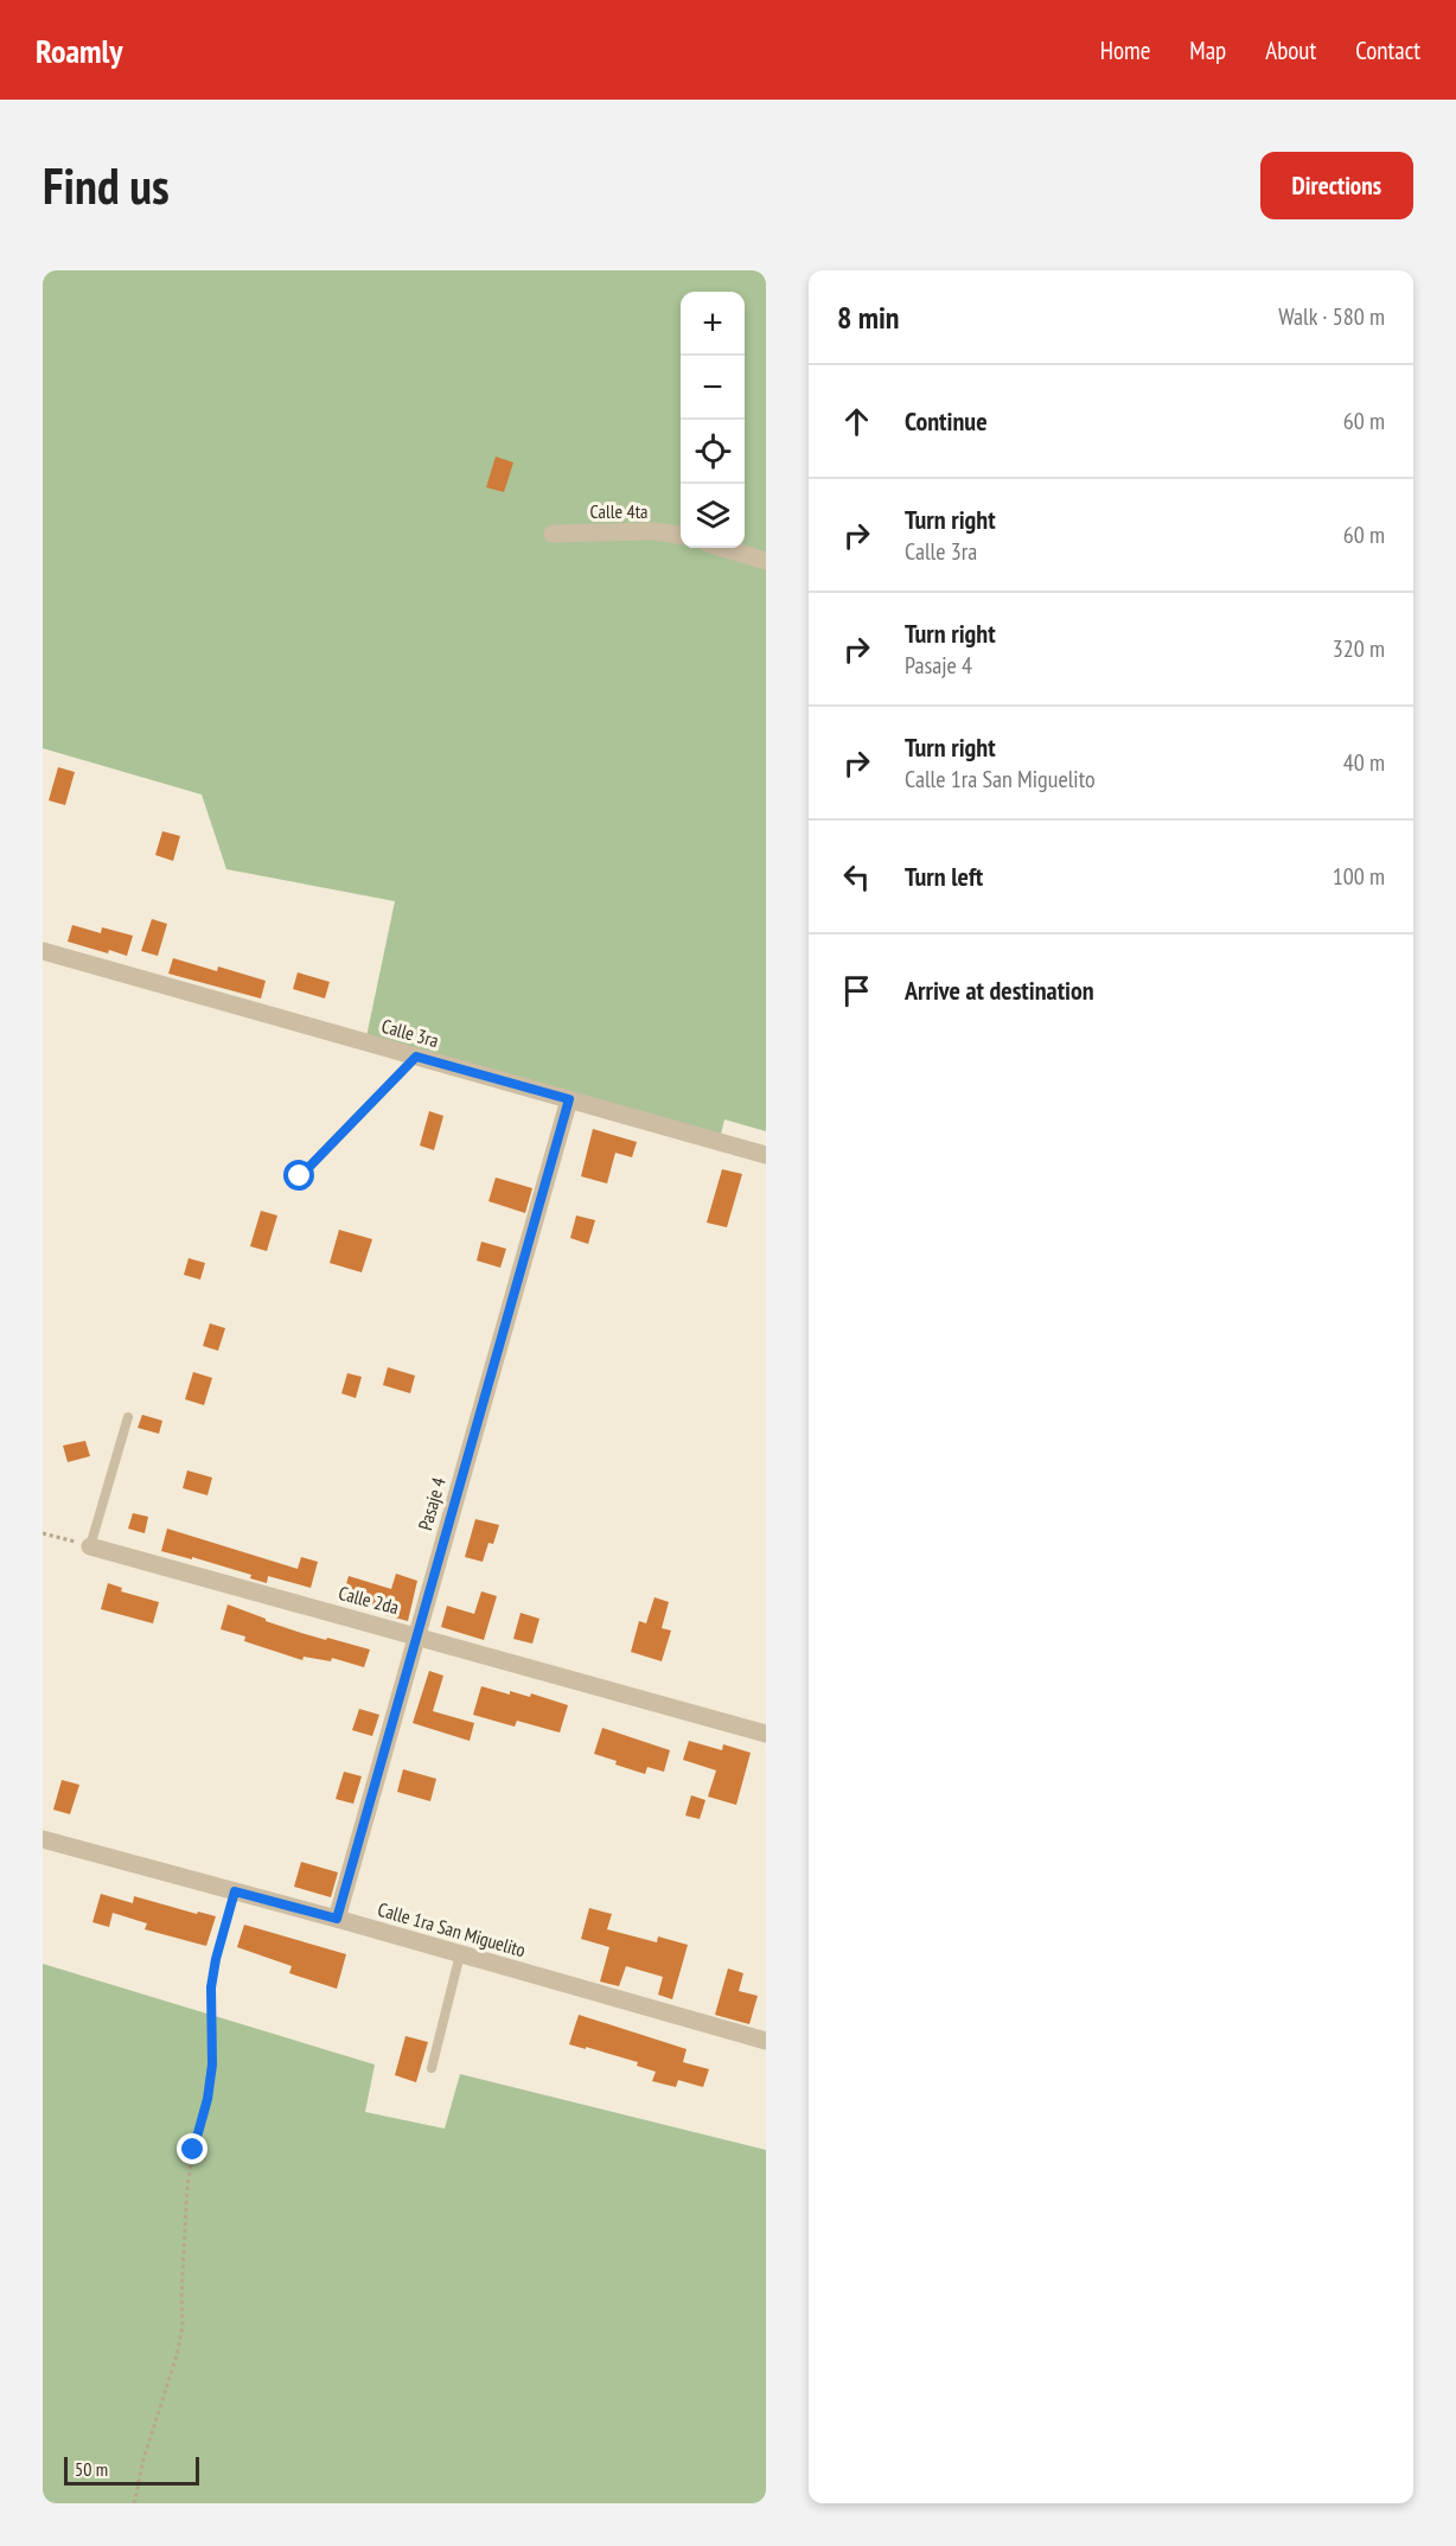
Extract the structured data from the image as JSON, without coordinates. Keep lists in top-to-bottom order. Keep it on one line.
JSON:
{"streets":{"street":["Calle 4ta","Calle 3ra","Pasaje 4","Calle 2da","Calle 1ra San Miguelito"]},"crossings":[["Calle 3ra","Pasaje 4"],["Pasaje 4","Calle 2da"],["Pasaje 4","Calle 1ra San Miguelito"]],"scale_bar":"50 m","page":{"header":"Roamly","nav":["Home","Map","About","Contact"],"buttons":"Directions","title":"Find us","heading":["8 min","Walk · 580 m"],"map_buttons":["+","−"],"list":[["Continue","60 m"],["Turn right","Calle 3ra","60 m"],["Turn right","Pasaje 4","320 m"],["Turn right","Calle 1ra San Miguelito","40 m"],["Turn left","100 m"],"Arrive at destination"],"scale":"50 m"}}
